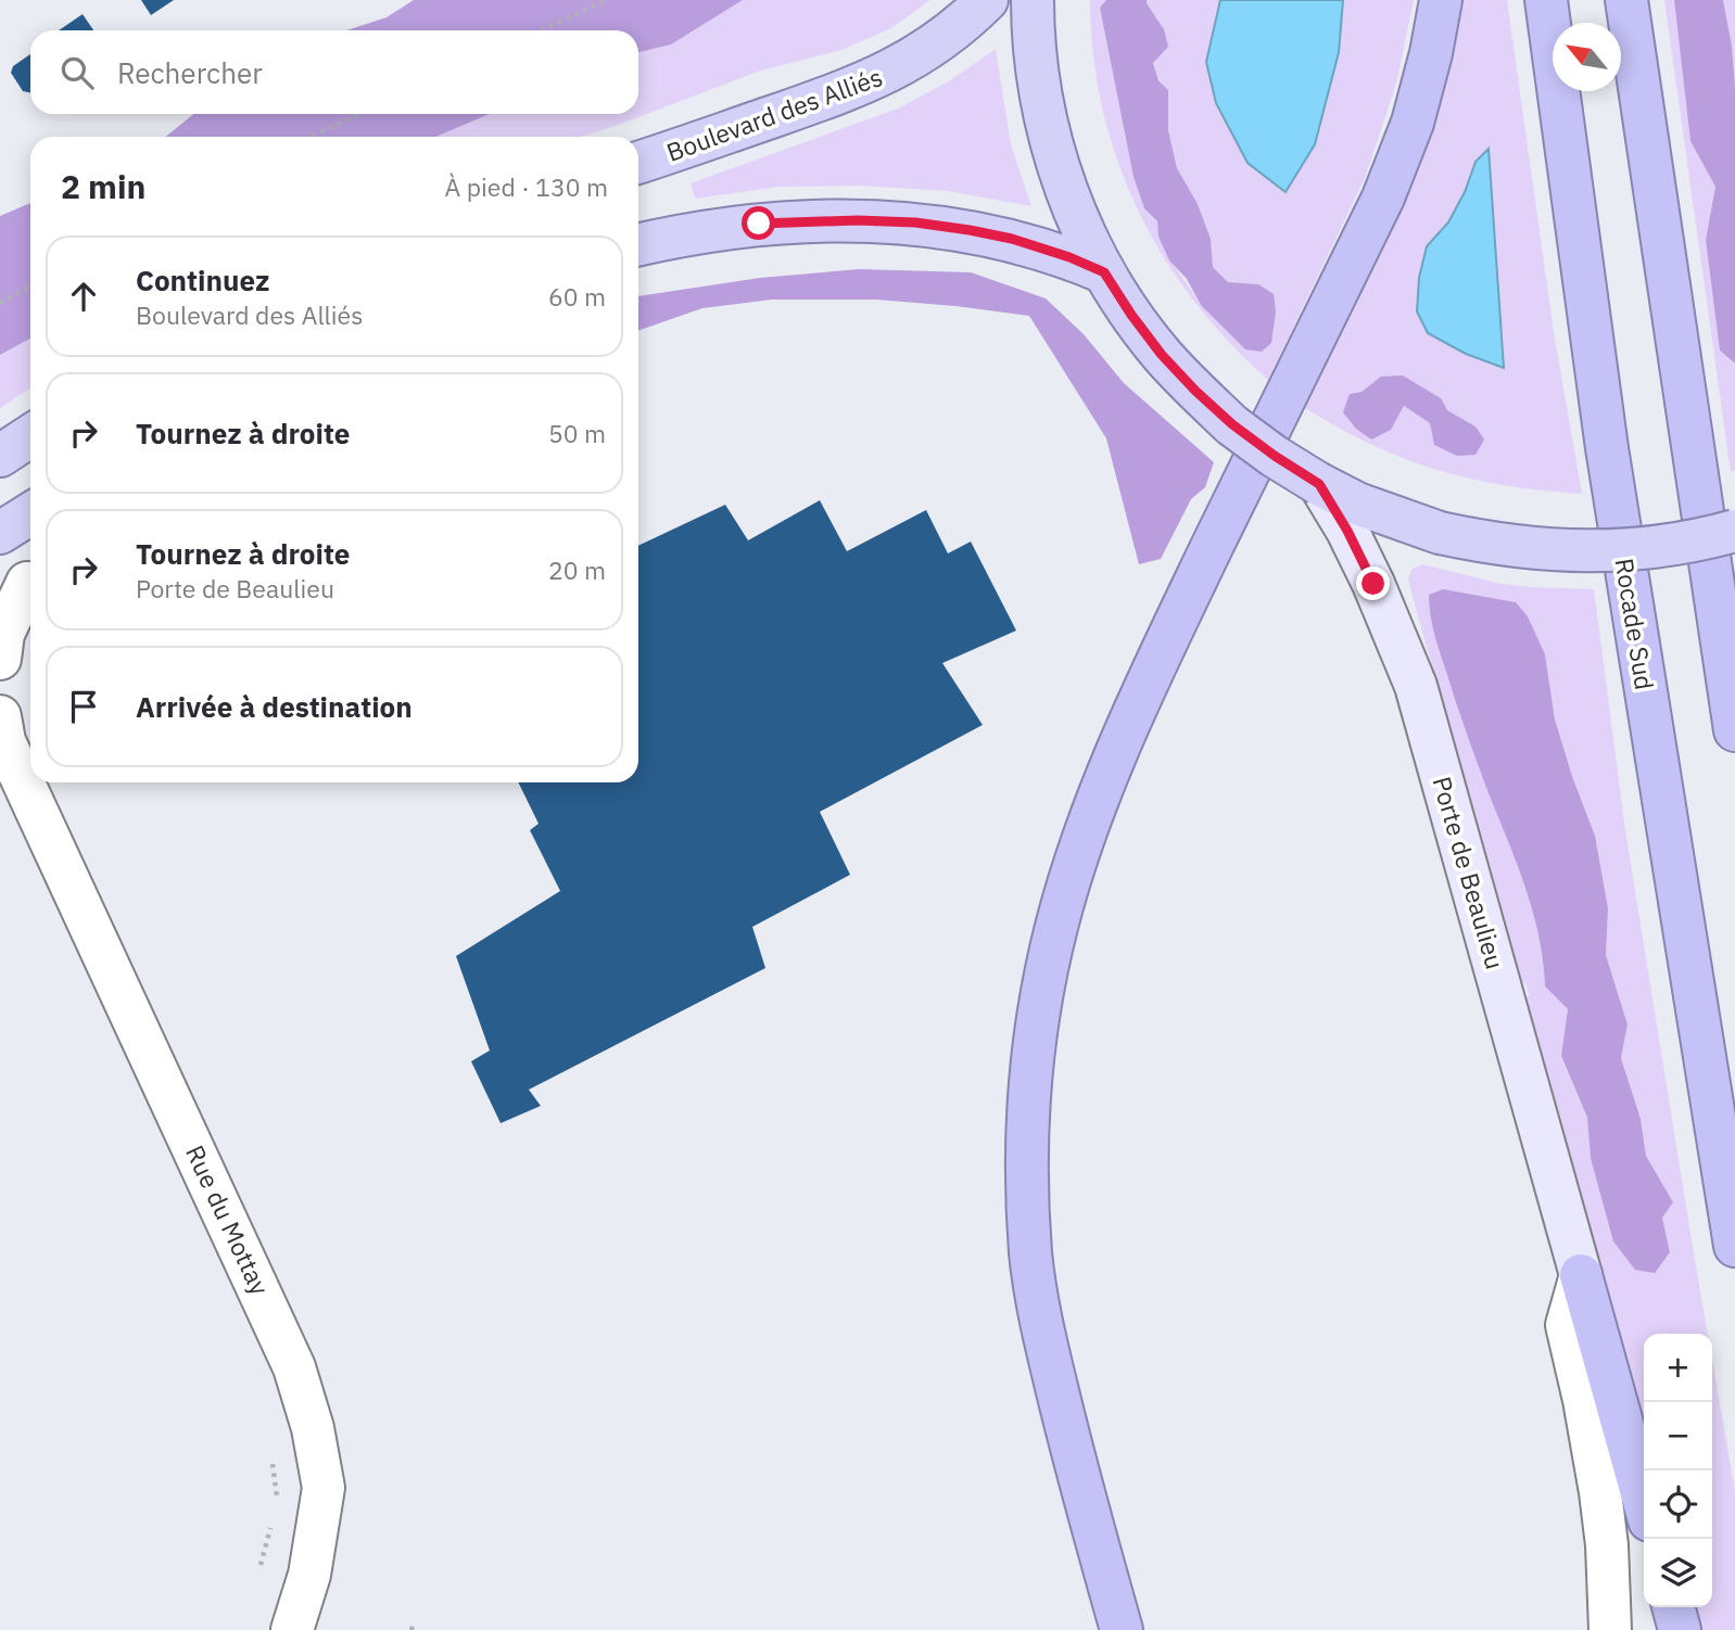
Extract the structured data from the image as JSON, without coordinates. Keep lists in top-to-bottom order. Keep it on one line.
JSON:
{"streets":{"highway":["Rocade Sud"],"main road":["Boulevard des Alliés","Porte de Beaulieu"],"street":["Rue du Mottay"]},"north":"top left","page":{"search":"Rechercher","heading":["2 min","À pied · 130 m"],"list":[["Continuez","Boulevard des Alliés","60 m"],["Tournez à droite","50 m"],["Tournez à droite","Porte de Beaulieu","20 m"],"Arrivée à destination"],"map_buttons":["+","−"]}}
